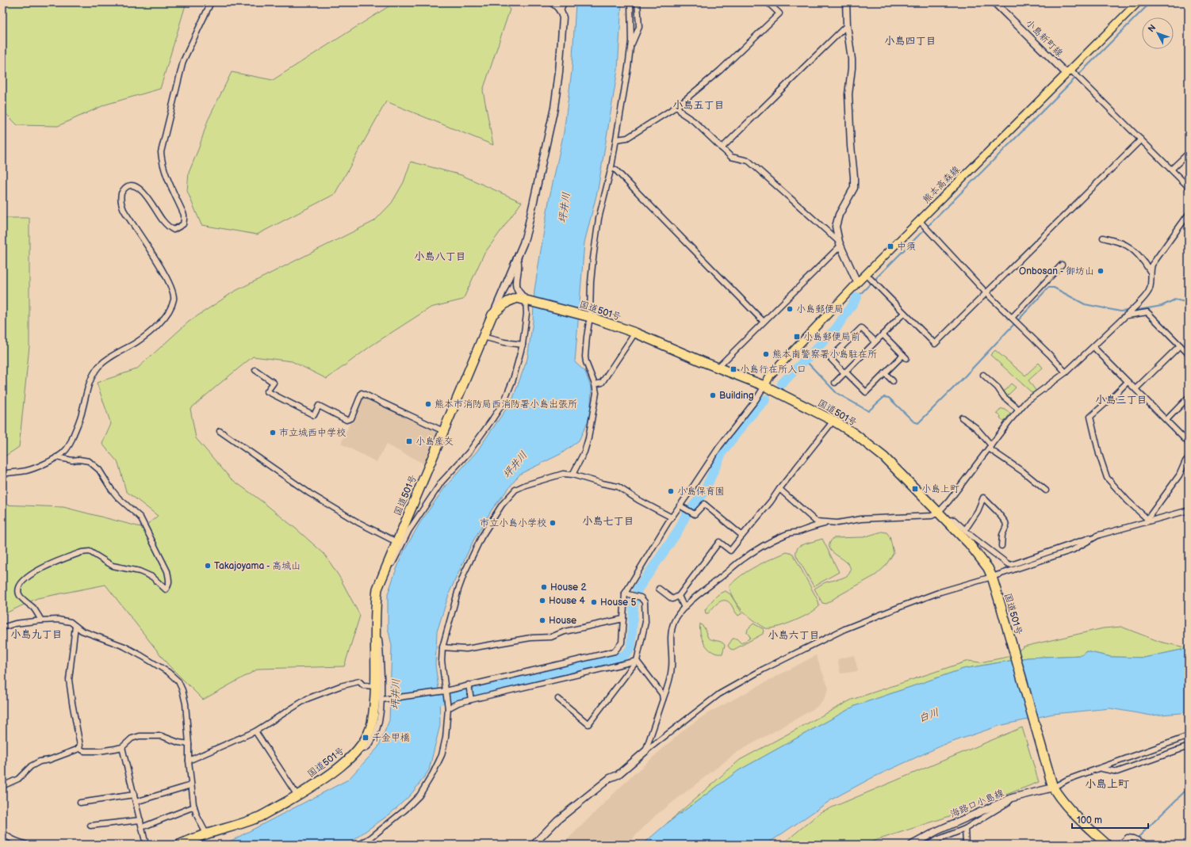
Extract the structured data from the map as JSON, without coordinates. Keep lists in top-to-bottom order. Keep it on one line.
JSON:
{"streets":{"highway":["国道501号"],"main road":["熊本高森線"],"street":["小島新町線","海路口小島線"]},"crossings":[["小島新町線","熊本高森線"],["熊本高森線","国道501号"],["国道501号","海路口小島線"]],"districts":["小島四丁目","小島五丁目","小島八丁目","小島三丁目","小島七丁目","小島九丁目","小島六丁目","小島上町"],"water":["坪井川","白川"],"places":{"transit":["中須","小島郵便局前","小島行在所入口","小島産交","小島上町","千金甲橋"],"other":["Onbosan - 御坊山","小島郵便局","熊本南警察署小島駐在所","Building","熊本市消防局西消防署小島出張所","市立城西中学校","小島保育園","市立小島小学校","Takajoyama - 高城山","House 2","House 4","House 5","House"]},"scale_bar":"100 m","north":"top left"}
